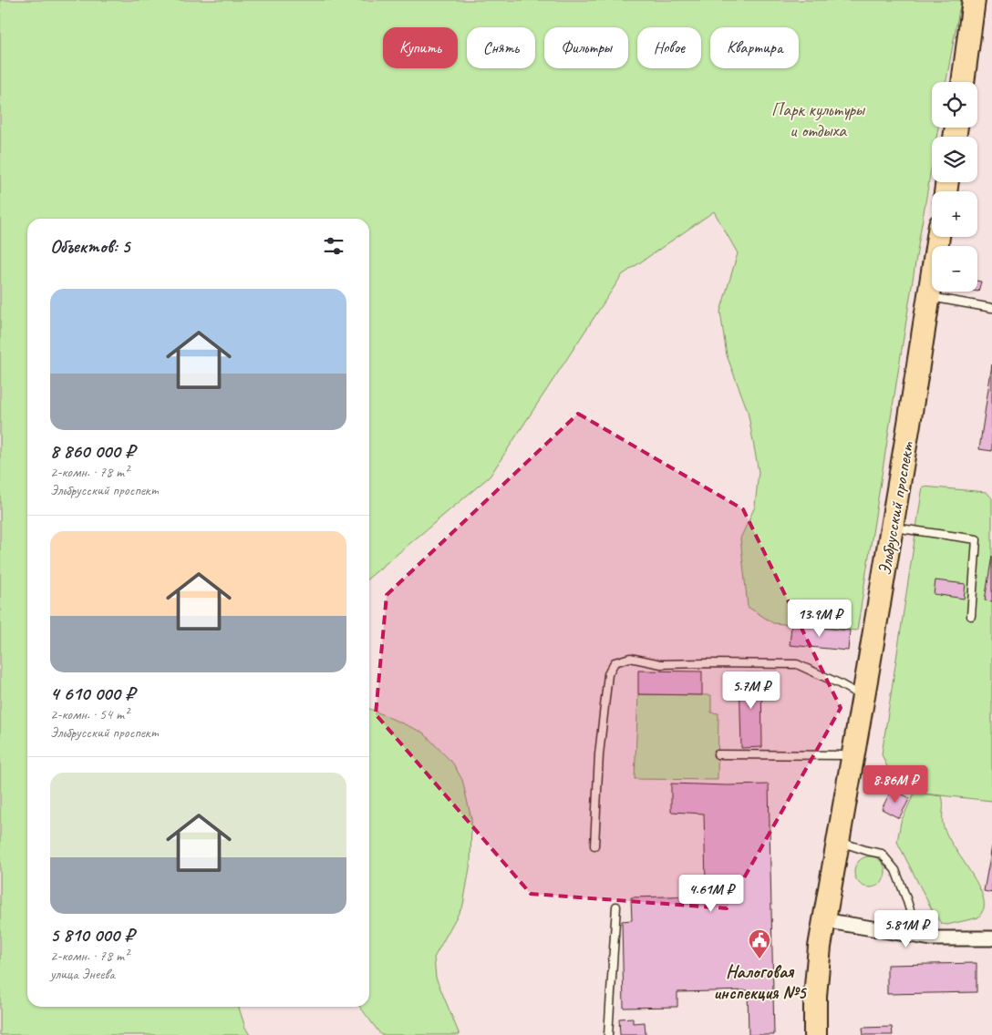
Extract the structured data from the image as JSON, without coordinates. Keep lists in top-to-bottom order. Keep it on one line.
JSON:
{"streets":{"main road":["Эльбрусский проспект"]},"parks":["Парк культуры и отдыха"],"places":{"public building":["Налоговая инспекция №5"]},"page":{"chip":["Купить","Снять","Фильтры","Новое","Квартира"],"map_buttons":["+","−"],"heading":"Объектов: 5","list":[{"name":"8 860 000 ₽","note":"2-комн. · 78 m² · Эльбрусский проспект"},{"name":"4 610 000 ₽","note":"2-комн. · 54 m² · Эльбрусский проспект"},{"name":"5 810 000 ₽","note":"2-комн. · 78 m² · улица Энеева"}],"price":["13.9M ₽","5.7M ₽","8.86M ₽","4.61M ₽","5.81M ₽"]}}
